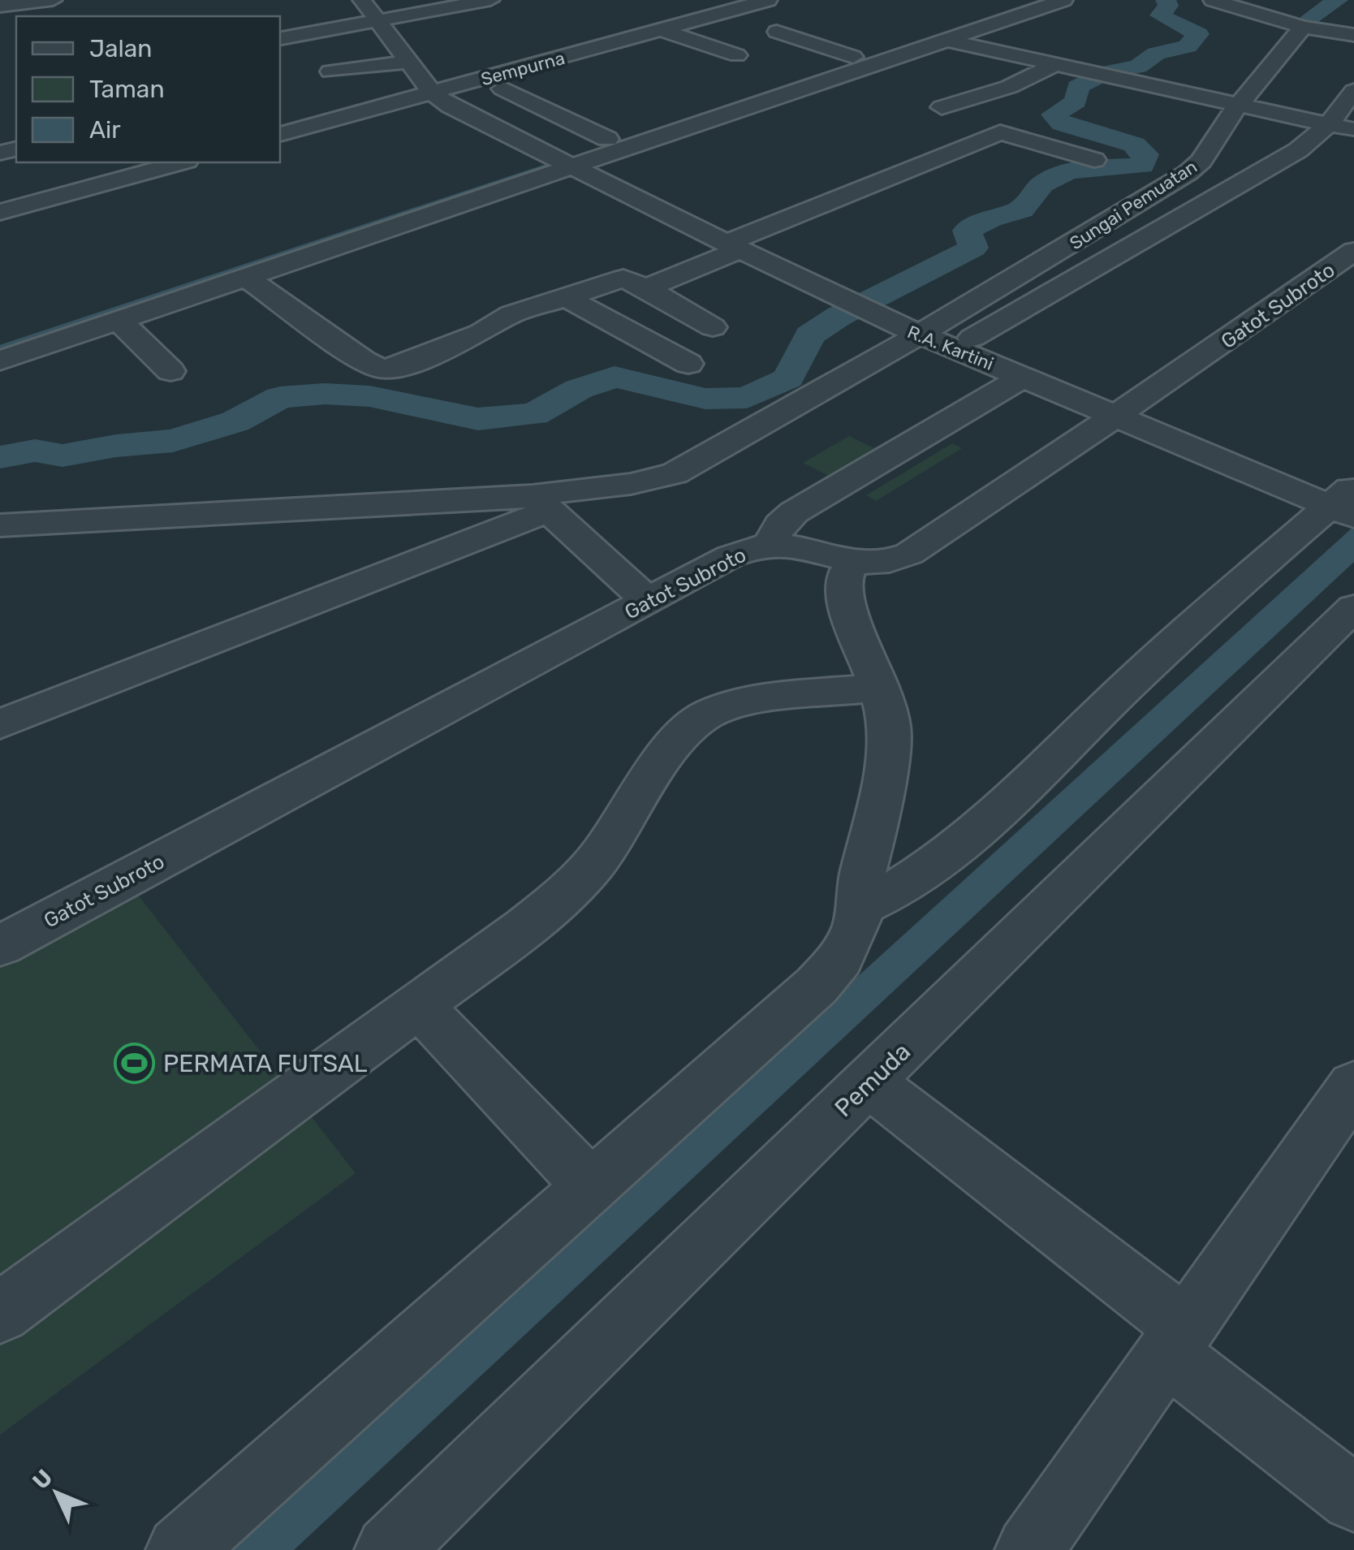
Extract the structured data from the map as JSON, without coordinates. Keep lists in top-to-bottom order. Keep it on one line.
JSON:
{"streets":{"street":["Sempurna","Sungai Pemuatan","Gatot Subroto","R.A. Kartini","Pemuda"]},"crossings":[["Sempurna","R.A. Kartini"],["Sungai Pemuatan","R.A. Kartini"],["Gatot Subroto","R.A. Kartini"]],"places":{"sports":["PERMATA FUTSAL"]},"legend":["Jalan","Taman","Air"],"north":"top left"}
